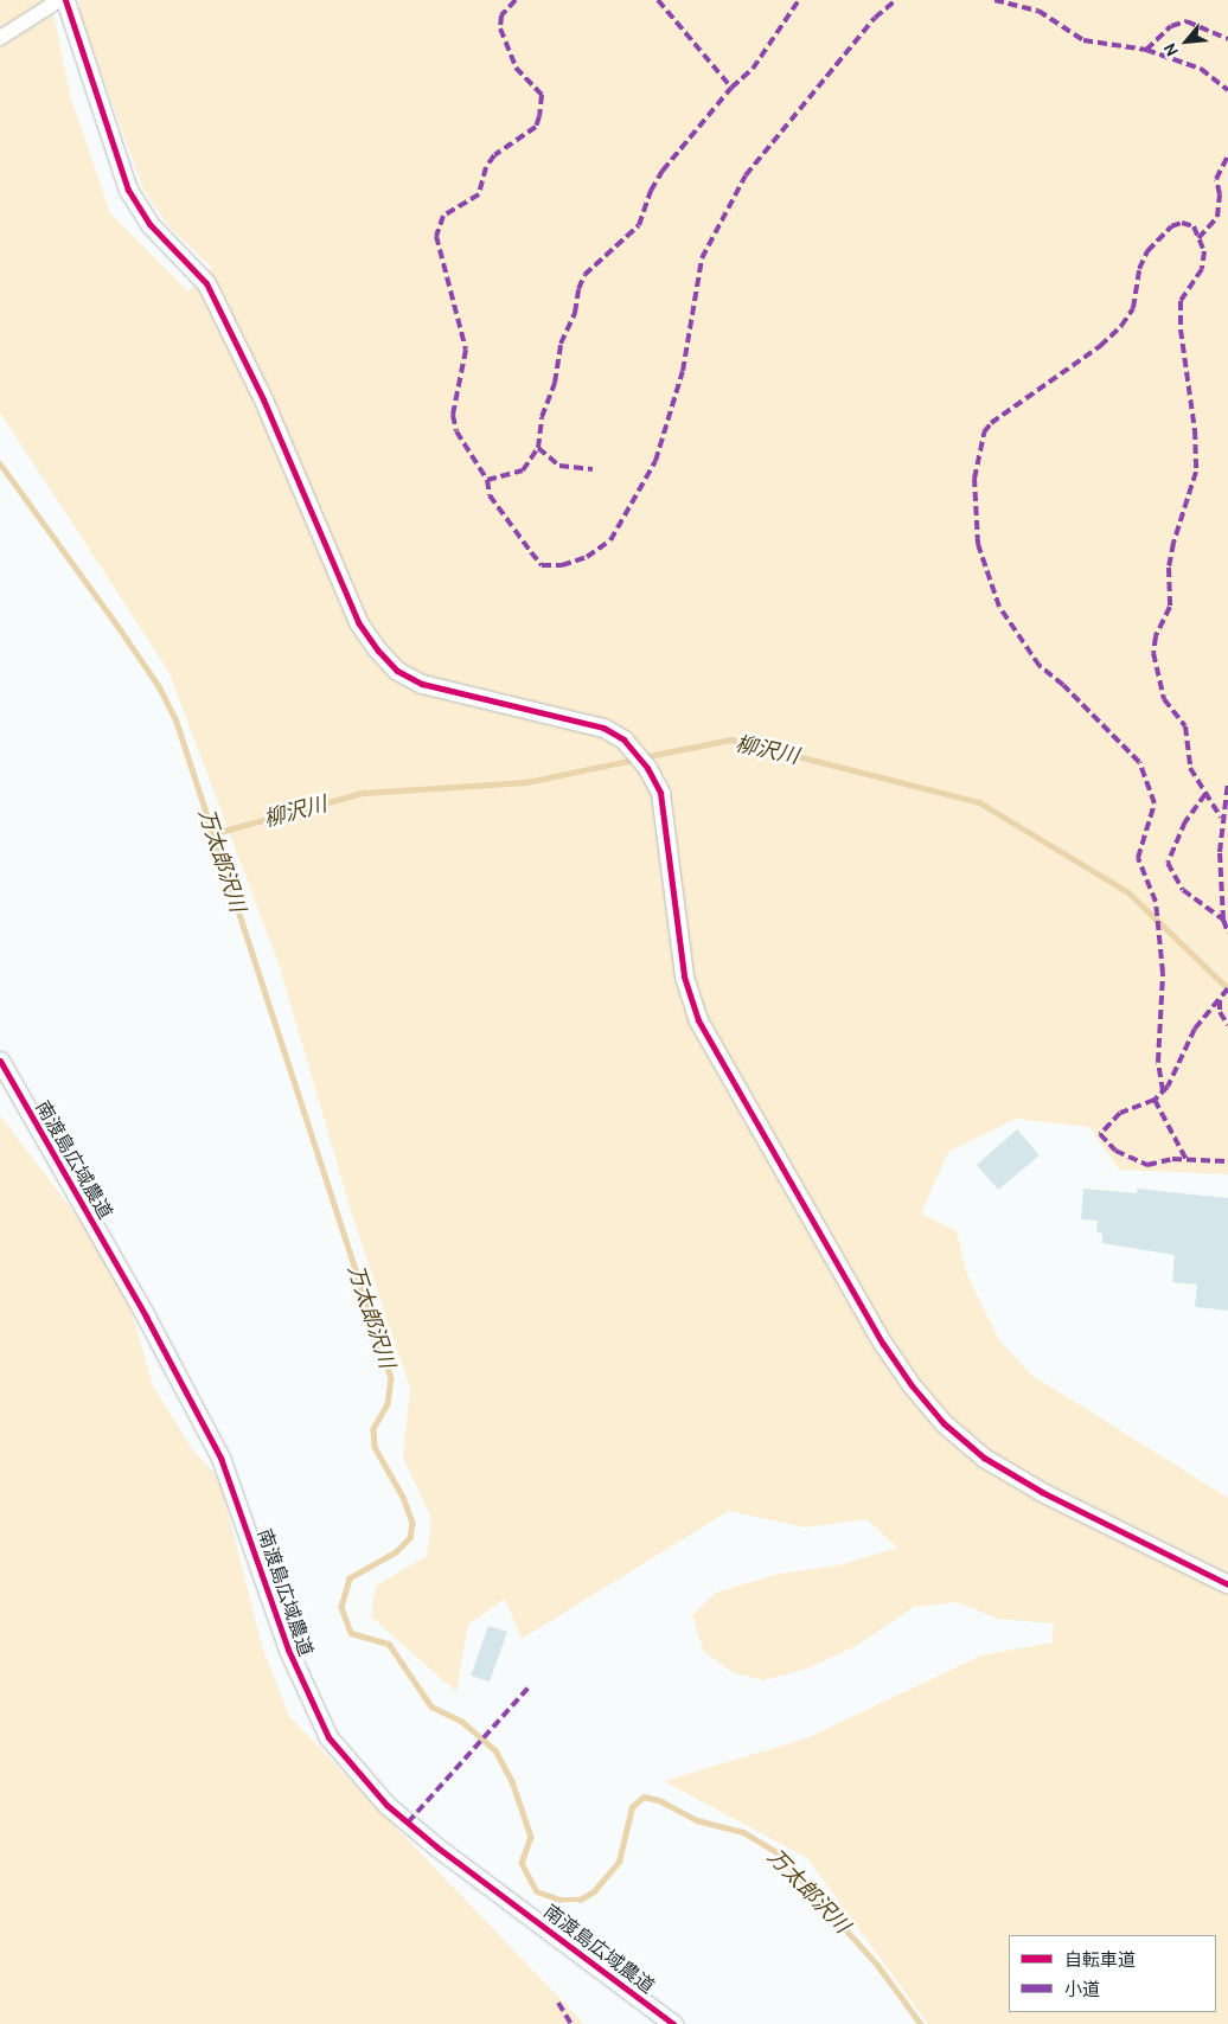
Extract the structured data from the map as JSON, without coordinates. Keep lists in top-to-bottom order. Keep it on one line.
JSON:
{"streets":{"street":["南渡島広域農道"]},"water":["柳沢川","万太郎沢川"],"legend":["自転車道","小道"],"north":"bottom left"}
